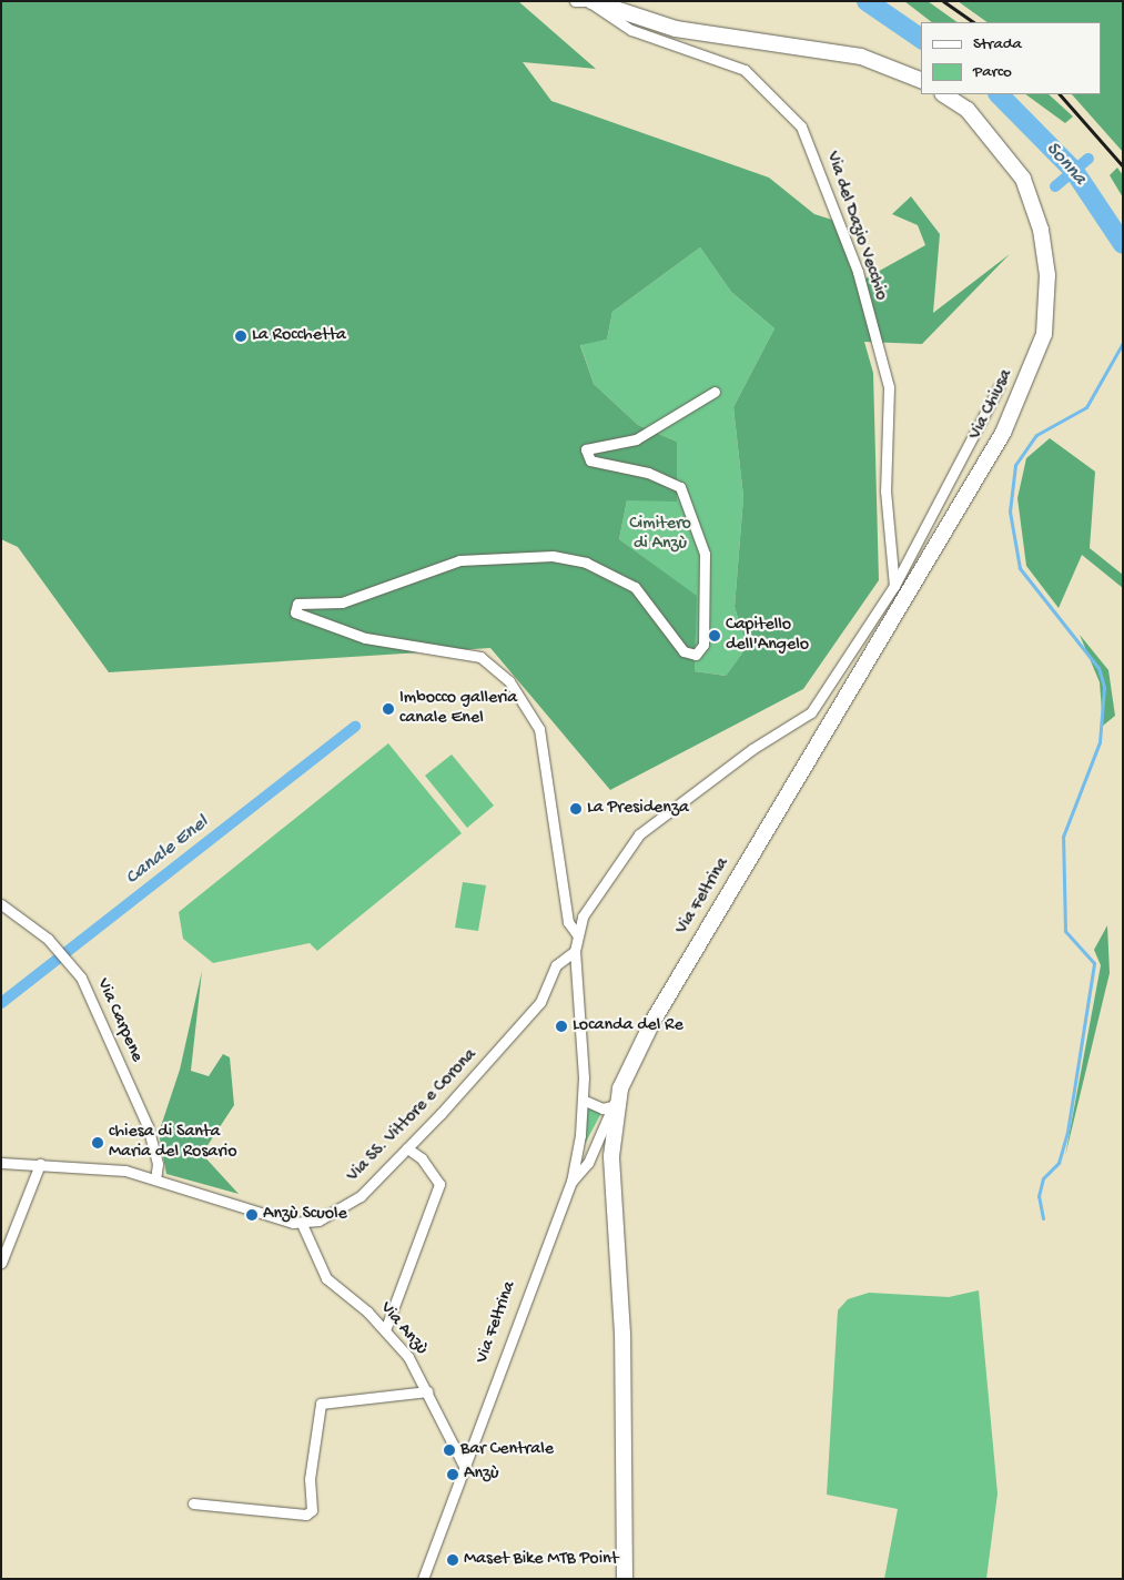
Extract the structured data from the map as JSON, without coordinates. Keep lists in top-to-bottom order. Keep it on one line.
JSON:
{"streets":{"main road":["Via Chiusa","Via Feltrina"],"street":["Via del Dazio Vecchio","Via Carpene","Via SS. Vittore e Corona","Via Anzù"]},"crossings":[["Via Chiusa","Via Feltrina"],["Via Feltrina","Via Anzù"],["Via SS. Vittore e Corona","Via Anzù"]],"water":["Sonna","Canale Enel"],"parks":["Cimitero di Anzù"],"places":["La Rocchetta","Capitello dell'Angelo","Imbocco galleria canale Enel","La Presidenza","Locanda del Re","chiesa di Santa Maria del Rosario","Anzù Scuole","Bar Centrale","Anzù","Maset Bike MTB Point"],"legend":["Strada","Parco"]}
